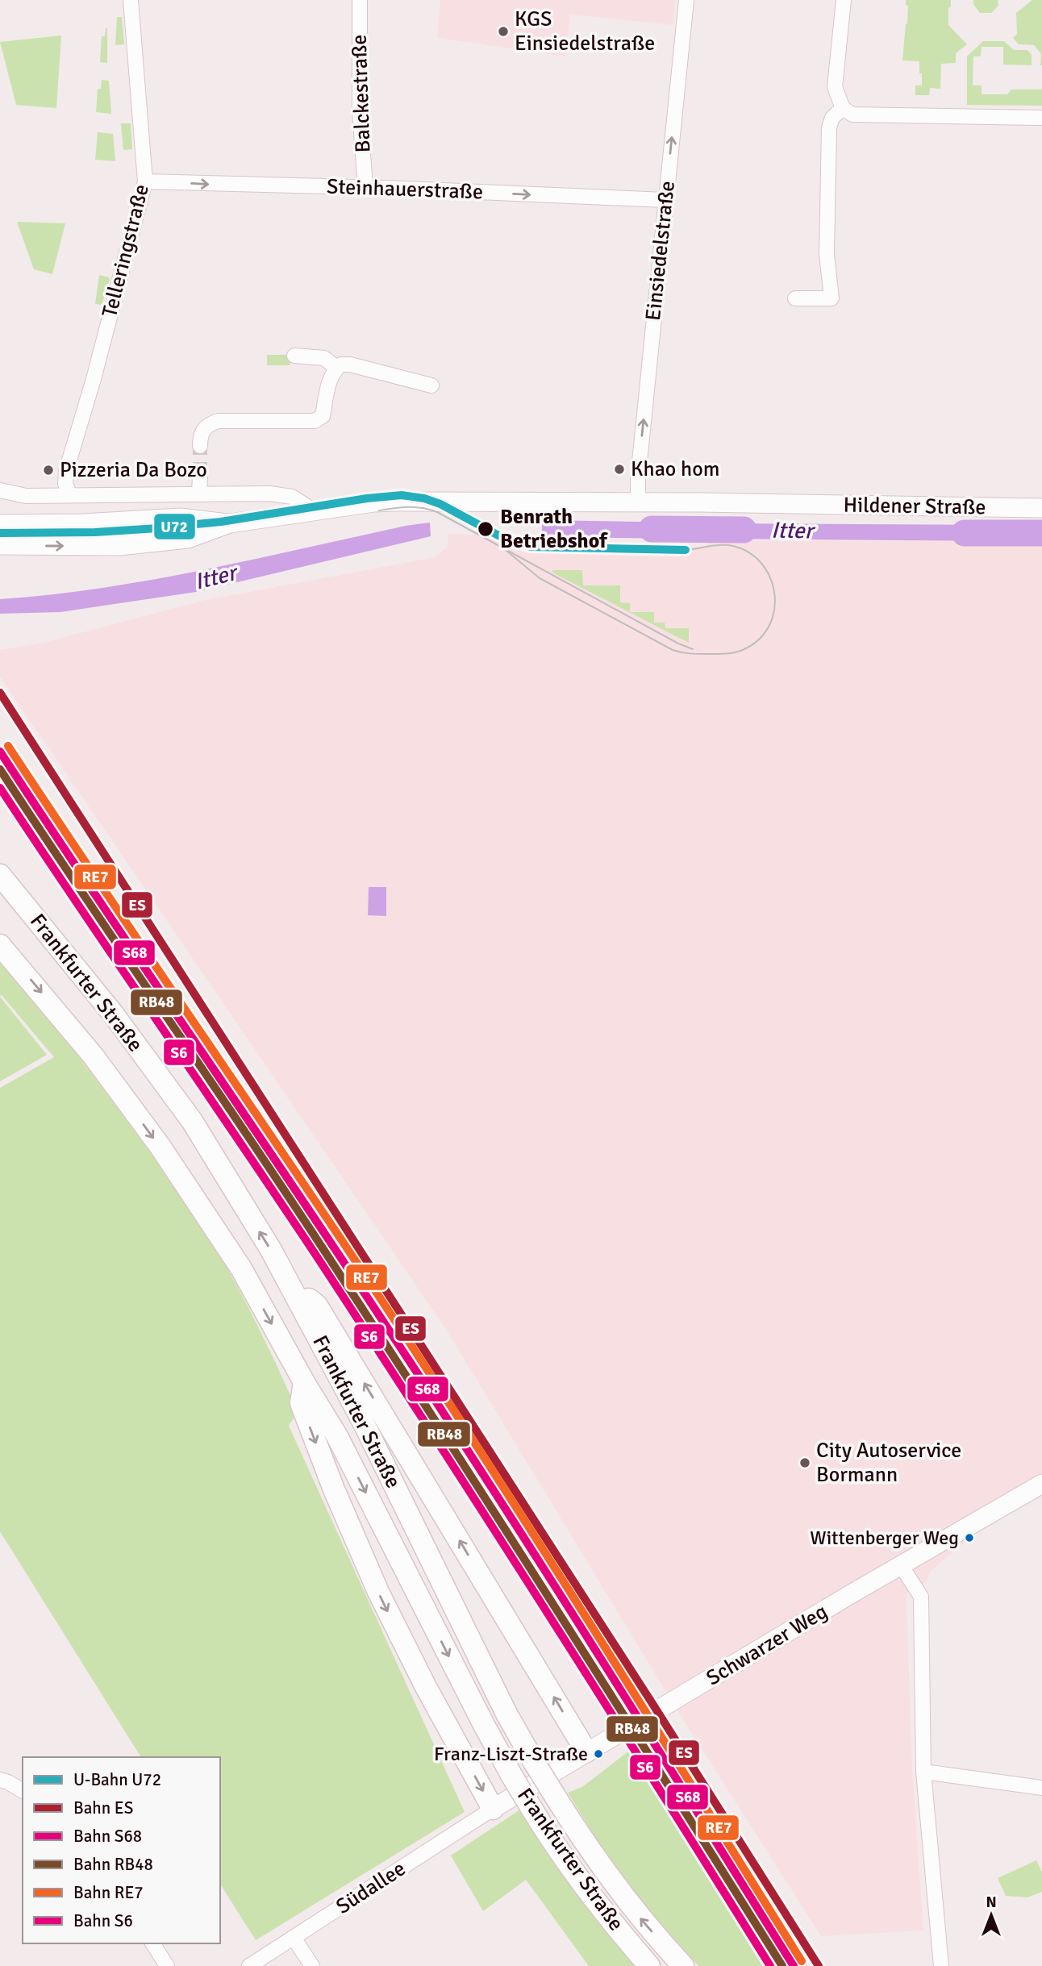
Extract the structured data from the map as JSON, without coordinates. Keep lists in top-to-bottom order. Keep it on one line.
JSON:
{"streets":{"highway":["Frankfurter Straße"],"main road":["Hildener Straße","Schwarzer Weg"],"street":["Balckestraße","Steinhauerstraße","Telleringstraße","Einsiedelstraße","Südallee"]},"crossings":[["Balckestraße","Steinhauerstraße"],["Steinhauerstraße","Telleringstraße"],["Steinhauerstraße","Einsiedelstraße"],["Einsiedelstraße","Hildener Straße"],["Schwarzer Weg","Südallee"]],"one_way":["Steinhauerstraße","Einsiedelstraße"],"water":["Itter"],"places":["KGS Einsiedelstraße","Khao hom","Pizzeria Da Bozo","Benrath Betriebshof","City Autoservice Bormann","Wittenberger Weg","Franz-Liszt-Straße"],"lines":["metro line U72","rail line ES","rail line RE7","rail line S68","rail line RB48","rail line S6"],"legend":["U-Bahn U72","Bahn ES","Bahn S68","Bahn RB48","Bahn RE7","Bahn S6"],"north":"top"}
